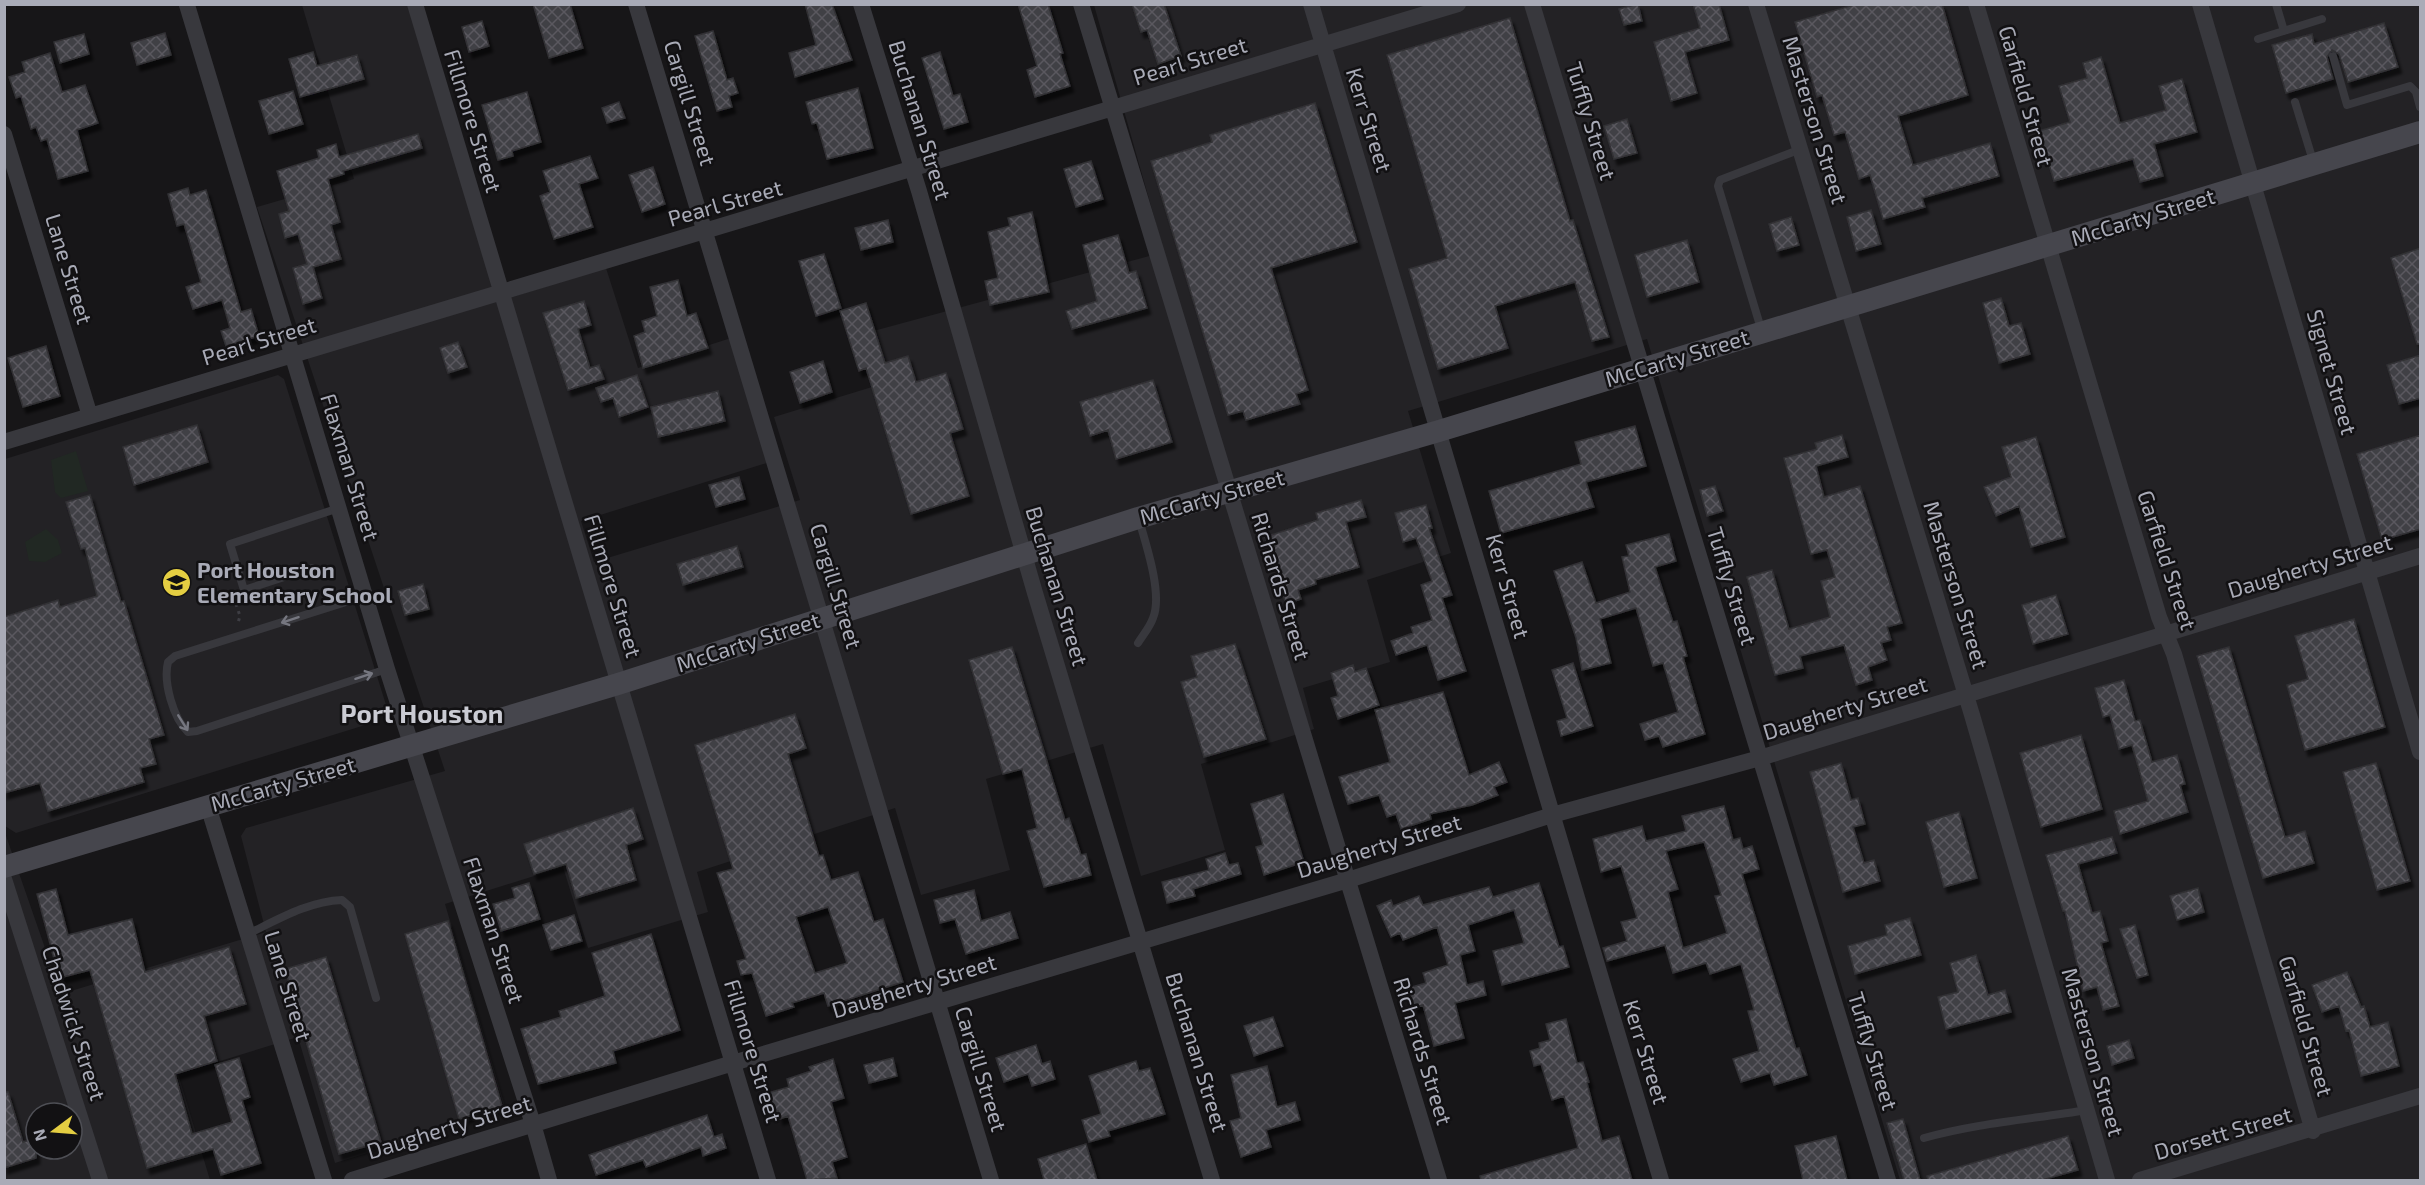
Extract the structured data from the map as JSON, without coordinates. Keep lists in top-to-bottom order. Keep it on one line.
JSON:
{"streets":{"main road":["McCarty Street"],"street":["Pearl Street","Garfield Street","Cargill Street","Buchanan Street","Kerr Street","Masterson Street","Fillmore Street","Tuffly Street","Lane Street","Signet Street","Flaxman Street","Daugherty Street","Richards Street","Chadwick Street","Dorsett Street"]},"crossings":[["Pearl Street","Cargill Street"],["Pearl Street","Buchanan Street"],["Pearl Street","Kerr Street"],["Pearl Street","Fillmore Street"],["Pearl Street","Lane Street"],["Pearl Street","Flaxman Street"],["Pearl Street","Richards Street"],["Garfield Street","McCarty Street"],["Garfield Street","Daugherty Street"],["Garfield Street","Dorsett Street"],["Cargill Street","McCarty Street"],["Cargill Street","Daugherty Street"],["Buchanan Street","McCarty Street"],["Buchanan Street","Daugherty Street"],["Kerr Street","McCarty Street"],["Kerr Street","Daugherty Street"],["Masterson Street","McCarty Street"],["Masterson Street","Daugherty Street"],["Fillmore Street","McCarty Street"],["Fillmore Street","Daugherty Street"],["Tuffly Street","McCarty Street"],["Tuffly Street","Daugherty Street"],["McCarty Street","Lane Street"],["McCarty Street","Signet Street"],["McCarty Street","Flaxman Street"],["McCarty Street","Richards Street"],["Signet Street","Daugherty Street"],["Flaxman Street","Daugherty Street"],["Daugherty Street","Richards Street"]],"districts":["Port Houston"],"places":{"school or university":["Port Houston Elementary School"]},"north":"left"}
